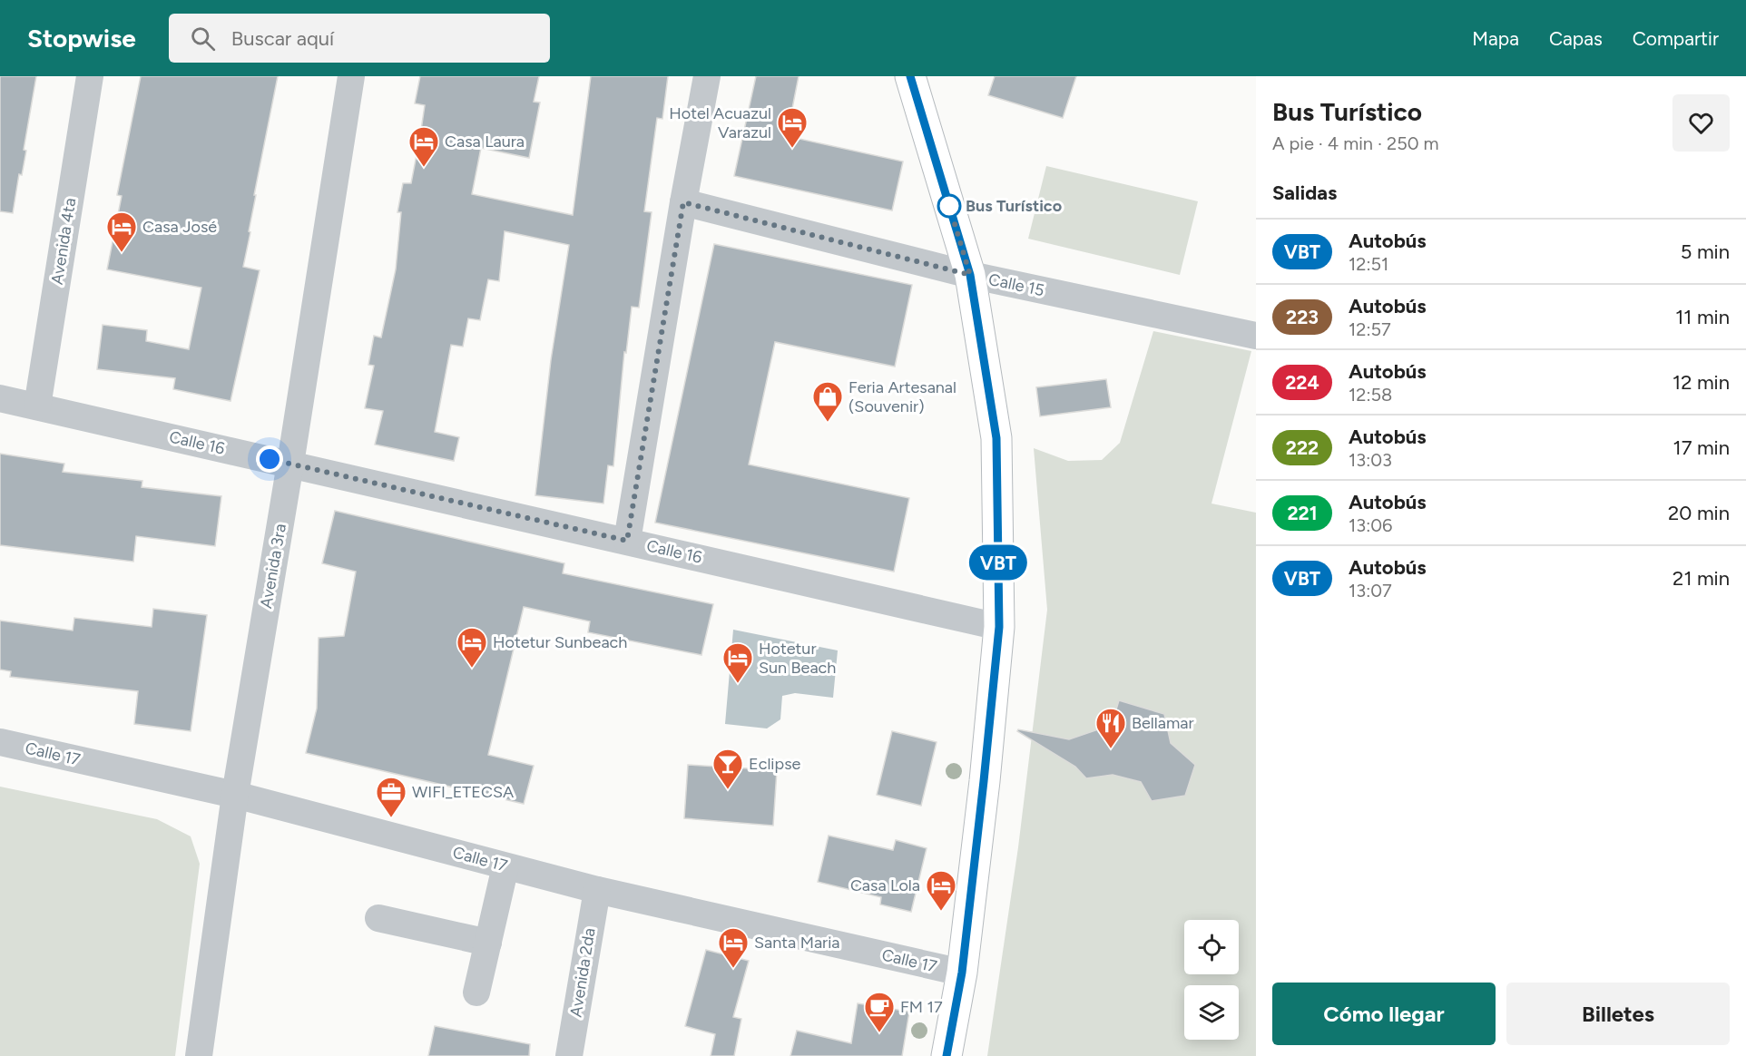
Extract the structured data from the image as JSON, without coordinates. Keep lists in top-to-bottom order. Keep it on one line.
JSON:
{"streets":{"street":["Avenida 4ta","Calle 15","Calle 16","Avenida 3ra","Calle 17","Avenida 2da"]},"crossings":[["Avenida 4ta","Calle 16"],["Calle 16","Avenida 3ra"],["Avenida 3ra","Calle 17"],["Calle 17","Avenida 2da"]],"places":{"hotel":["Hotel Acuazul Varazul","Casa Laura","Casa José","Hotetur Sunbeach","Hotetur Sun Beach","Casa Lola","Santa Maria"],"other":["Bus Turístico"],"shop":["Feria Artesanal (Souvenir)"],"restaurant":["Bellamar"],"bar":["Eclipse"],"office":["WIFI_ETECSA"],"cafe":["FM 17"]},"lines":["bus line VBT"],"page":{"header":"Stopwise","search":"Buscar aquí","nav":["Mapa","Capas","Compartir"],"on_map":"VBT","heading":[["Bus Turístico","A pie · 4 min · 250 m"],"Salidas"],"list":[{"mark":"VBT","name":"Autobús","note":"12:51","value":"5 min"},{"mark":"223","name":"Autobús","note":"12:57","value":"11 min"},{"mark":"224","name":"Autobús","note":"12:58","value":"12 min"},{"mark":"222","name":"Autobús","note":"13:03","value":"17 min"},{"mark":"221","name":"Autobús","note":"13:06","value":"20 min"},{"mark":"VBT","name":"Autobús","note":"13:07","value":"21 min"}],"buttons":["Cómo llegar","Billetes"]}}
